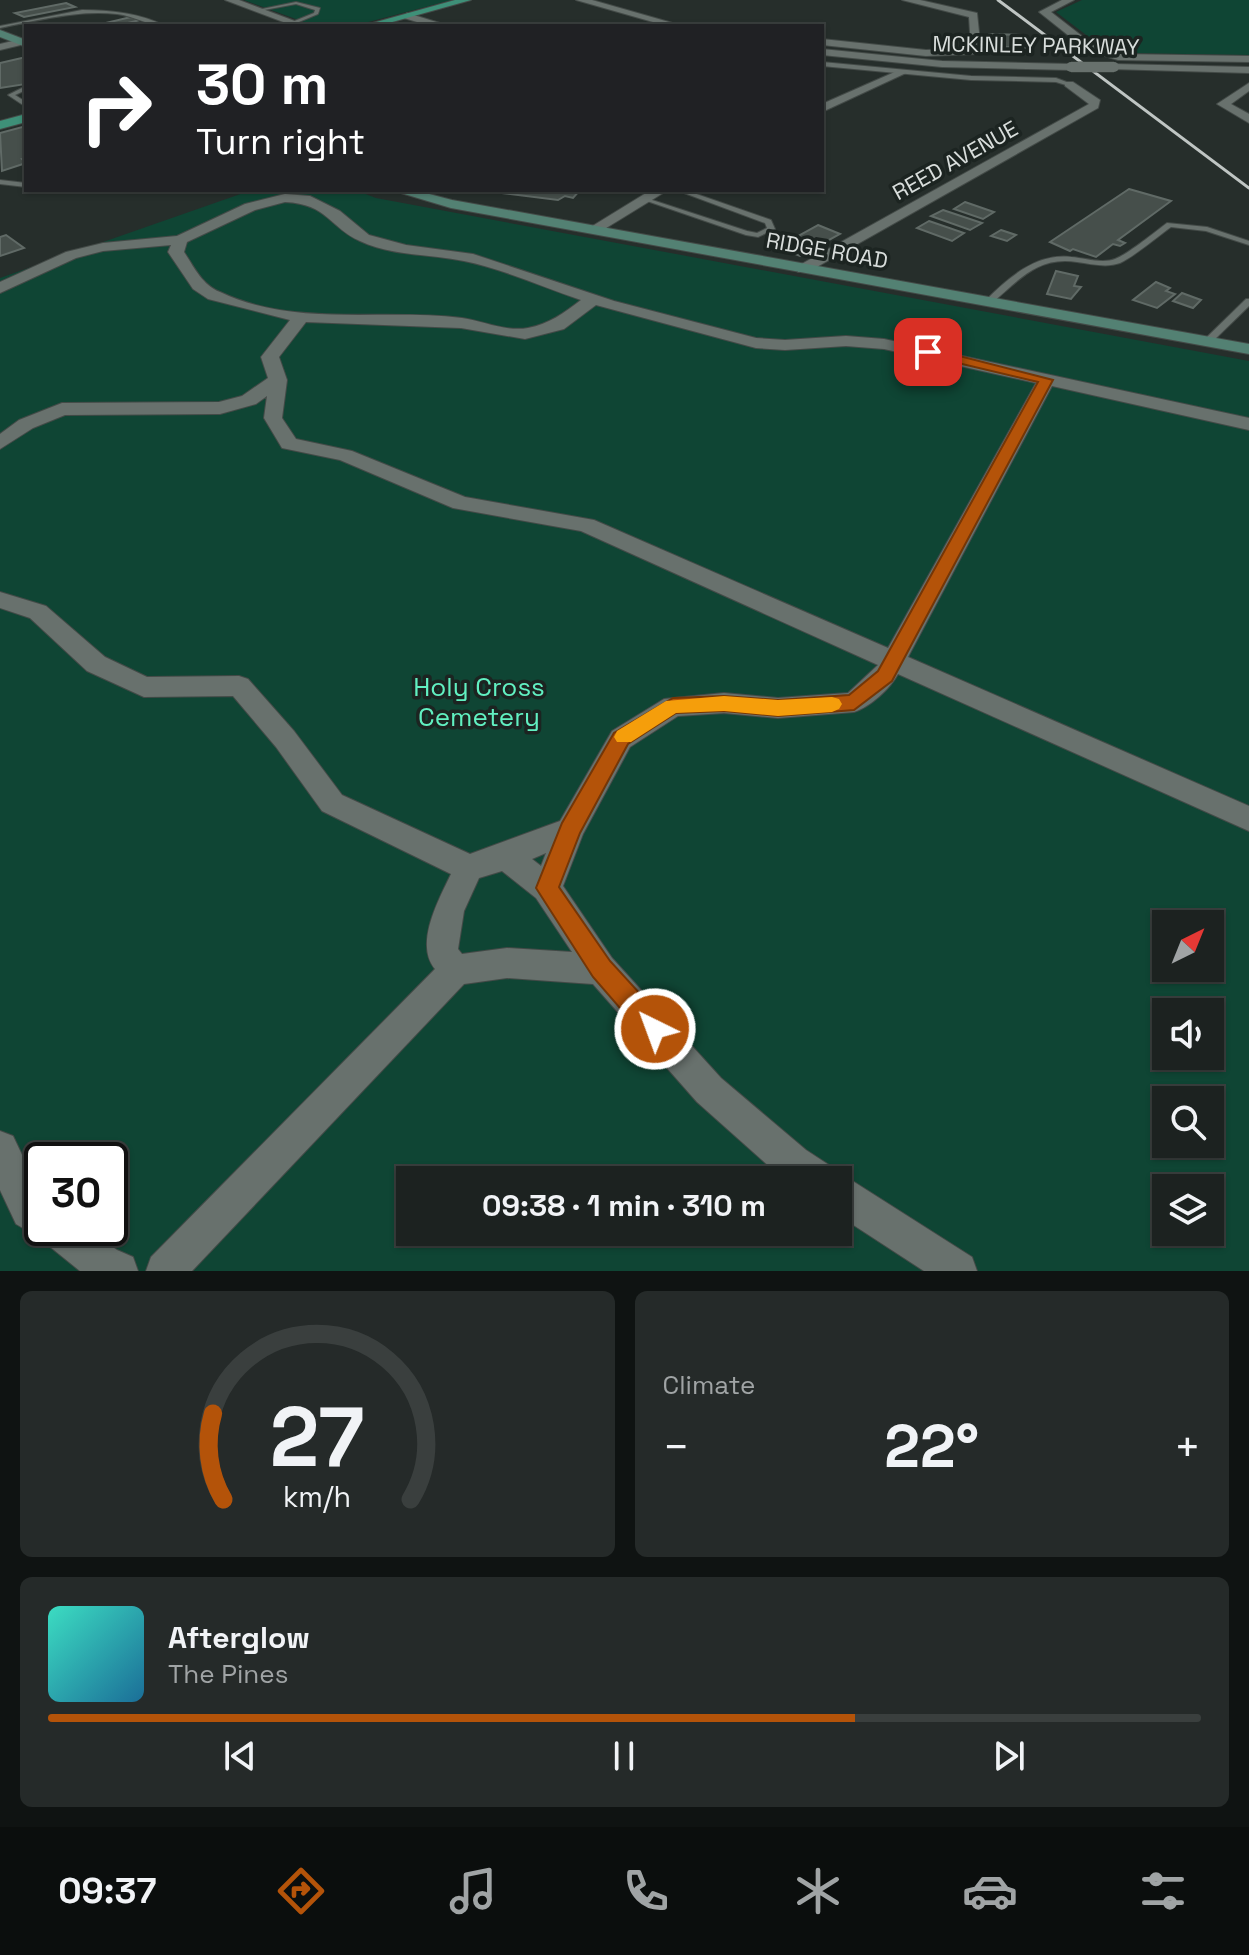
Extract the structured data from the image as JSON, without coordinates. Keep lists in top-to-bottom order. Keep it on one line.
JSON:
{"streets":{"main road":["RIDGE ROAD"],"street":["MCKINLEY PARKWAY","REED AVENUE"]},"crossings":[["REED AVENUE","RIDGE ROAD"]],"parks":["Holy Cross Cemetery"],"north":"top right","page":{"turn":["30 m","Turn right"],"limit":"30","trip":"09:38 · 1 min · 310 m","tile":"Climate","heat":["−","22°","+"],"song":["Afterglow","The Pines"],"tabs":"09:37","gauge":["27","km/h"]}}
